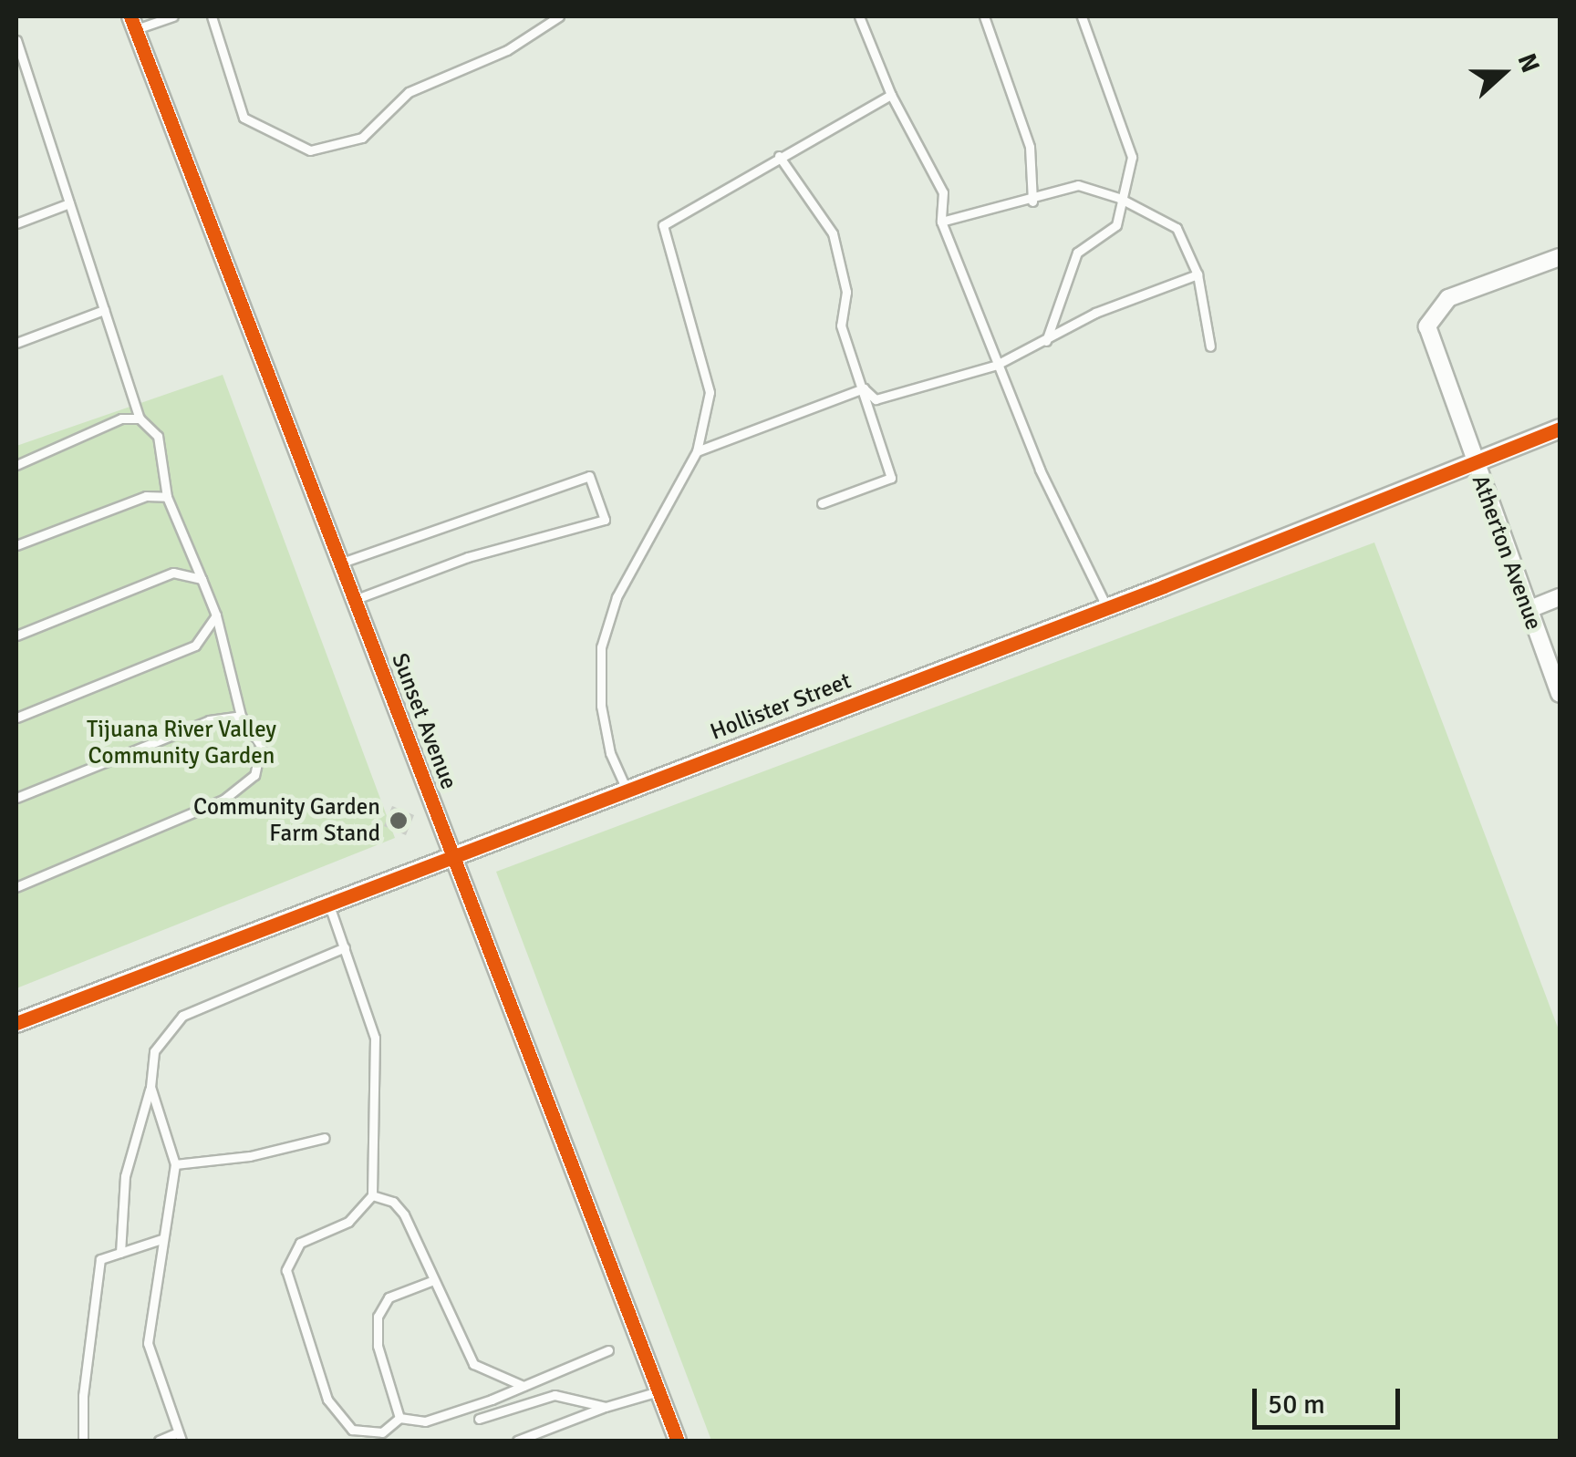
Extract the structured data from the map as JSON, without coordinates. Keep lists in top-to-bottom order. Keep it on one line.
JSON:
{"streets":{"street":["Atherton Avenue","Hollister Street","Sunset Avenue"]},"crossings":[["Atherton Avenue","Hollister Street"],["Hollister Street","Sunset Avenue"]],"parks":["Tijuana River Valley Community Garden"],"places":["Community Garden Farm Stand"],"scale_bar":"50 m","north":"right"}
